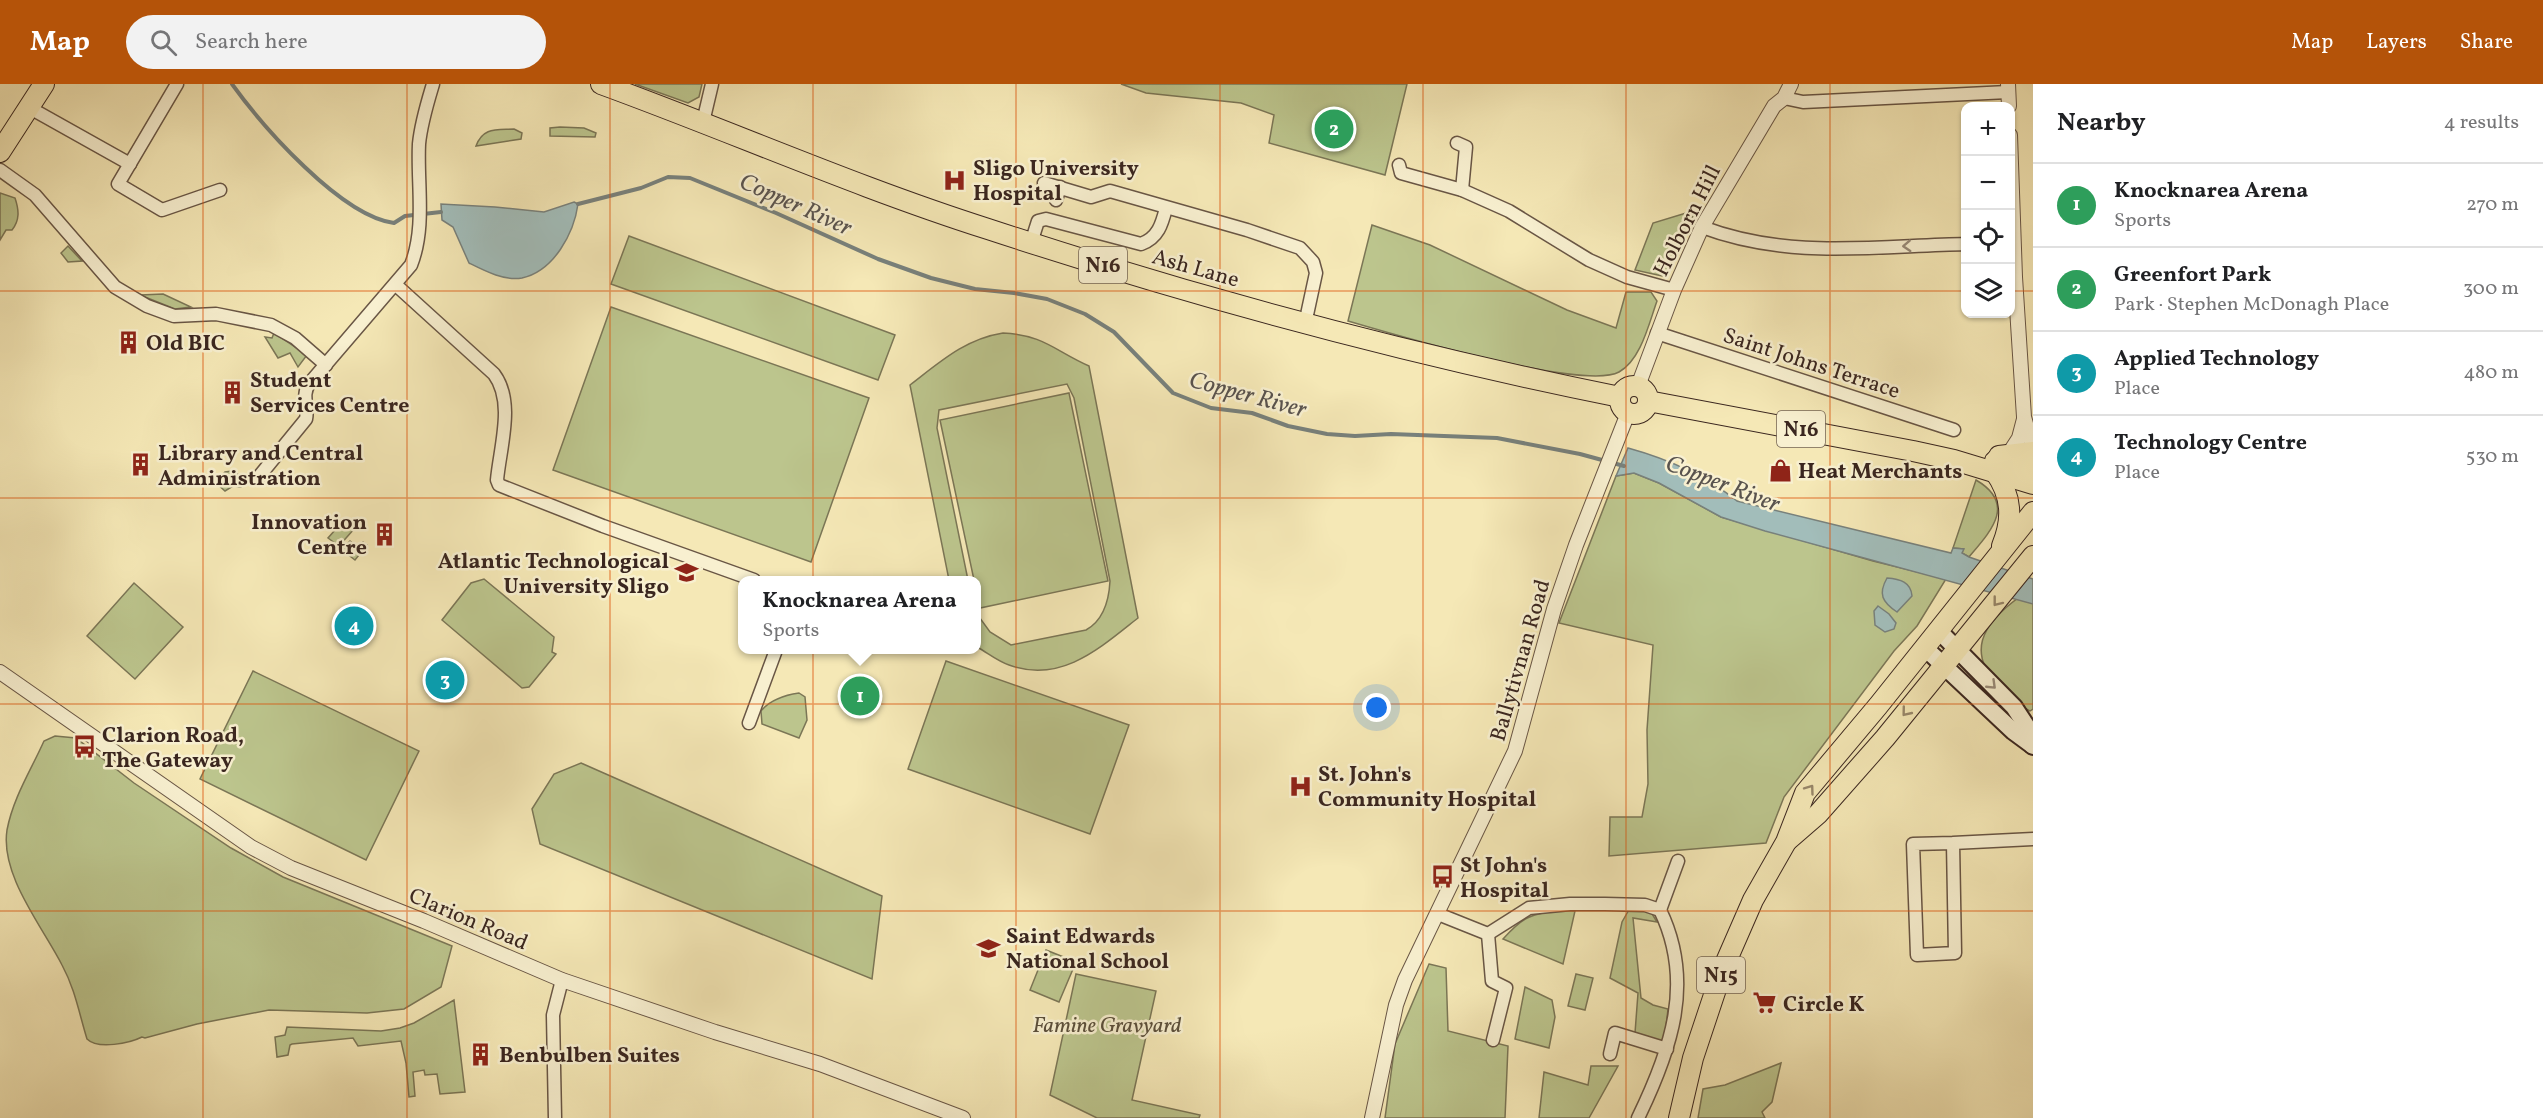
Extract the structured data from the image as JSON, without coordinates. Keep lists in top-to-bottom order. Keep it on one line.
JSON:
{"streets":{"highway":["N16","Ash Lane","N15"],"street":["Holborn Hill","Saint Johns Terrace","Ballytivnan Road","Clarion Road"]},"crossings":[["Holborn Hill","N16"],["Holborn Hill","Saint Johns Terrace"],["Ash Lane","Ballytivnan Road"]],"water":["Copper River"],"parks":["Famine Gravyard"],"places":{"hospital":["Sligo University Hospital","St. John's Community Hospital"],"building":["Old BIC","Student Services Centre","Library and Central Administration","Innovation Centre","Benbulben Suites"],"shop":["Heat Merchants"],"school or university":["Atlantic Technological University Sligo","Saint Edwards National School"],"bus stop":["Clarion Road, The Gateway","St John's Hospital"],"supermarket":["Circle K"]},"page":{"header":"Map","search":"Search here","nav":["Map","Layers","Share"],"heading":["Nearby","4 results"],"map_buttons":["+","−"],"pins":["2","4","3","1"],"list":[{"mark":"1","name":"Knocknarea Arena","note":"Sports","value":"270 m"},{"mark":"2","name":"Greenfort Park","note":"Park · Stephen McDonagh Place","value":"300 m"},{"mark":"3","name":"Applied Technology","note":"Place","value":"480 m"},{"mark":"4","name":"Technology Centre","note":"Place","value":"530 m"}],"popup":["Knocknarea Arena","Sports"]}}
